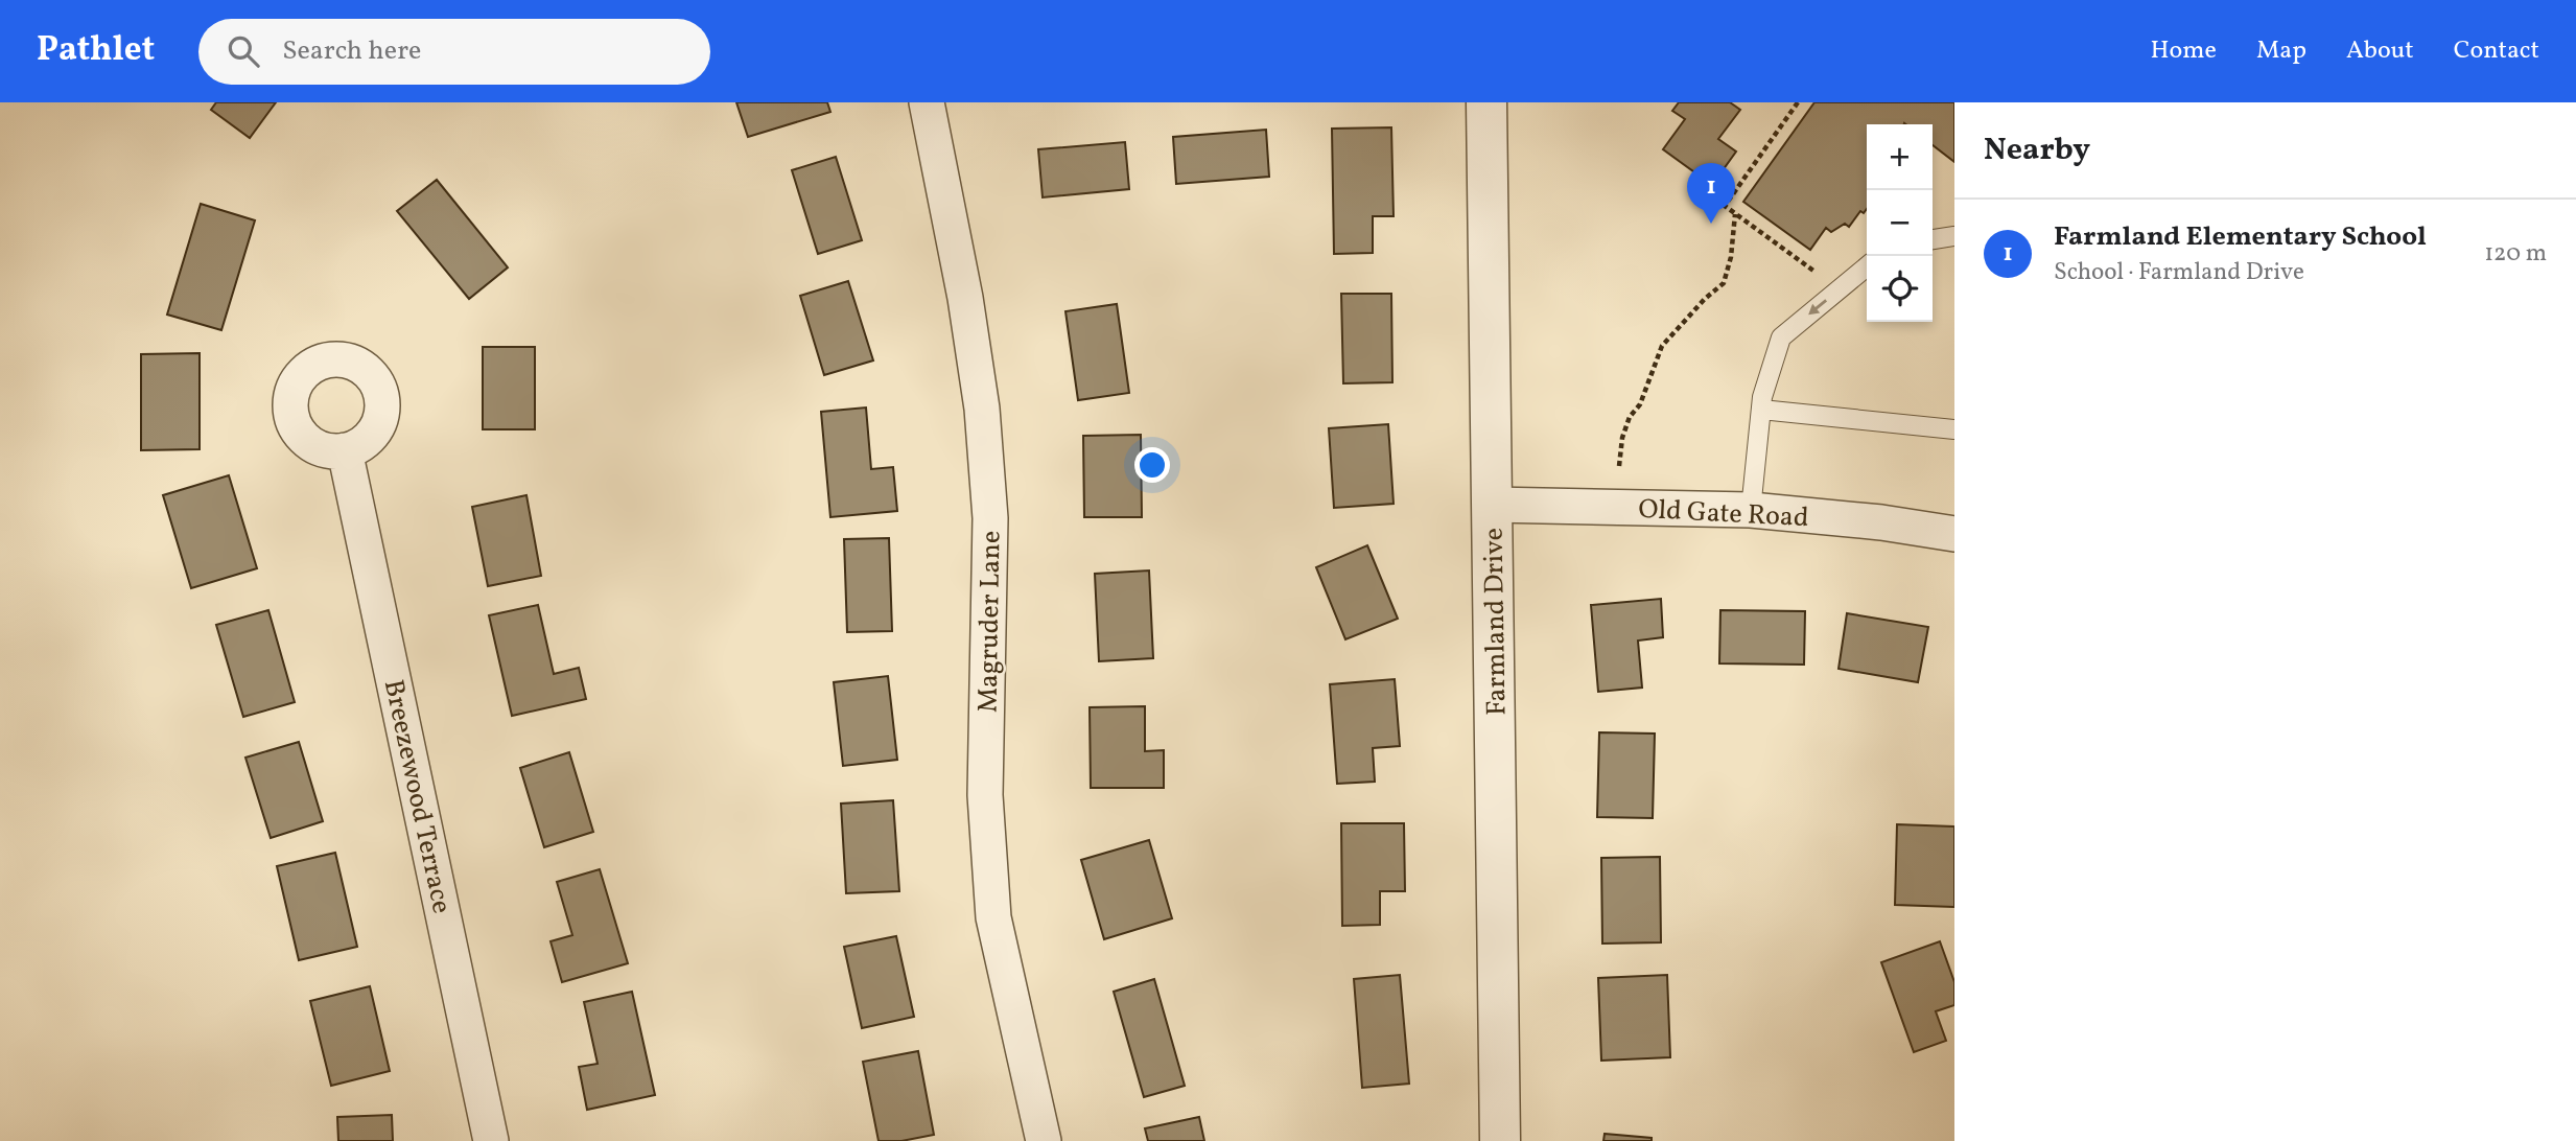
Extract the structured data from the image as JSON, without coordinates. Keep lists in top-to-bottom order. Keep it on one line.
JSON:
{"streets":{"street":["Old Gate Road","Magruder Lane","Farmland Drive","Breezewood Terrace"]},"crossings":[["Old Gate Road","Farmland Drive"]],"page":{"header":"Pathlet","search":"Search here","nav":["Home","Map","About","Contact"],"heading":"Nearby","map_buttons":["+","−"],"pins":"1","list":[{"mark":"1","name":"Farmland Elementary School","note":"School · Farmland Drive","value":"120 m"}]}}
